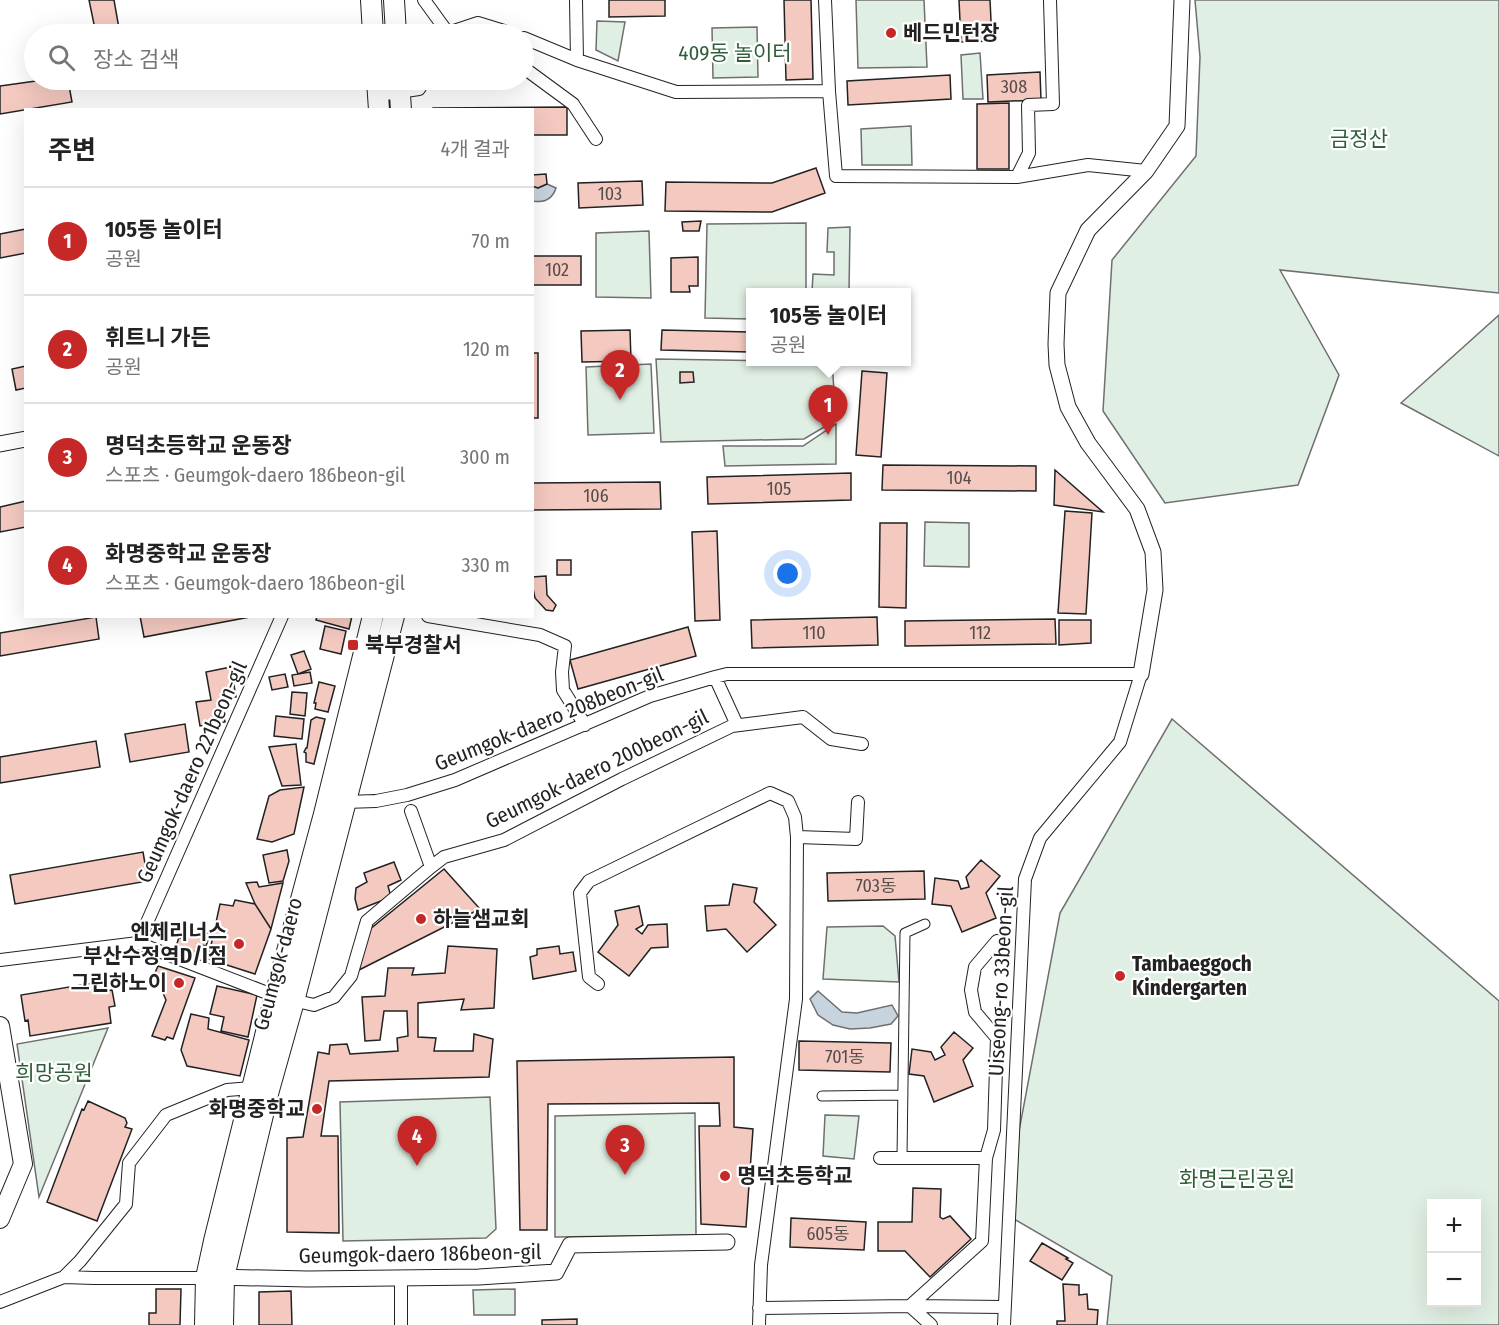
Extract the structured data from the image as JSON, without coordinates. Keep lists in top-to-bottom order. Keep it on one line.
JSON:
{"streets":{"main road":["Geumgok-daero"],"street":["Geumgok-daero 208beon-gil","Geumgok-daero 200beon-gil","Geumgok-daero 221beon-gil","Uiseong-ro 33beon-gil","Geumgok-daero 186beon-gil"]},"crossings":[["Geumgok-daero 208beon-gil","Geumgok-daero"],["Geumgok-daero 208beon-gil","Uiseong-ro 33beon-gil"],["Geumgok-daero 200beon-gil","Geumgok-daero 221beon-gil"],["Geumgok-daero 200beon-gil","Geumgok-daero"],["Geumgok-daero","Geumgok-daero 186beon-gil"]],"parks":["409동 놀이터","금정산","희망공원","화명근린공원"],"places":{"other":["베드민턴장","하늘샘교회","엔제리너스 부산수정역D/I점","Tambaeggoch Kindergarten","그린하노이","화명중학교","명덕초등학교"],"transit":["북부경찰서"]},"house_numbers":["308","103","102","104","105","106","110","112","703동","701동","605동"],"page":{"search":"장소 검색","heading":["주변","4개 결과"],"list":[{"mark":"1","name":"105동 놀이터","note":"공원","value":"70 m"},{"mark":"2","name":"휘트니 가든","note":"공원","value":"120 m"},{"mark":"3","name":"명덕초등학교 운동장","note":"스포츠 · Geumgok-daero 186beon-gil","value":"300 m"},{"mark":"4","name":"화명중학교 운동장","note":"스포츠 · Geumgok-daero 186beon-gil","value":"330 m"}],"popup":["105동 놀이터","공원"],"pins":["2","1","4","3"],"map_buttons":["+","−"]}}
